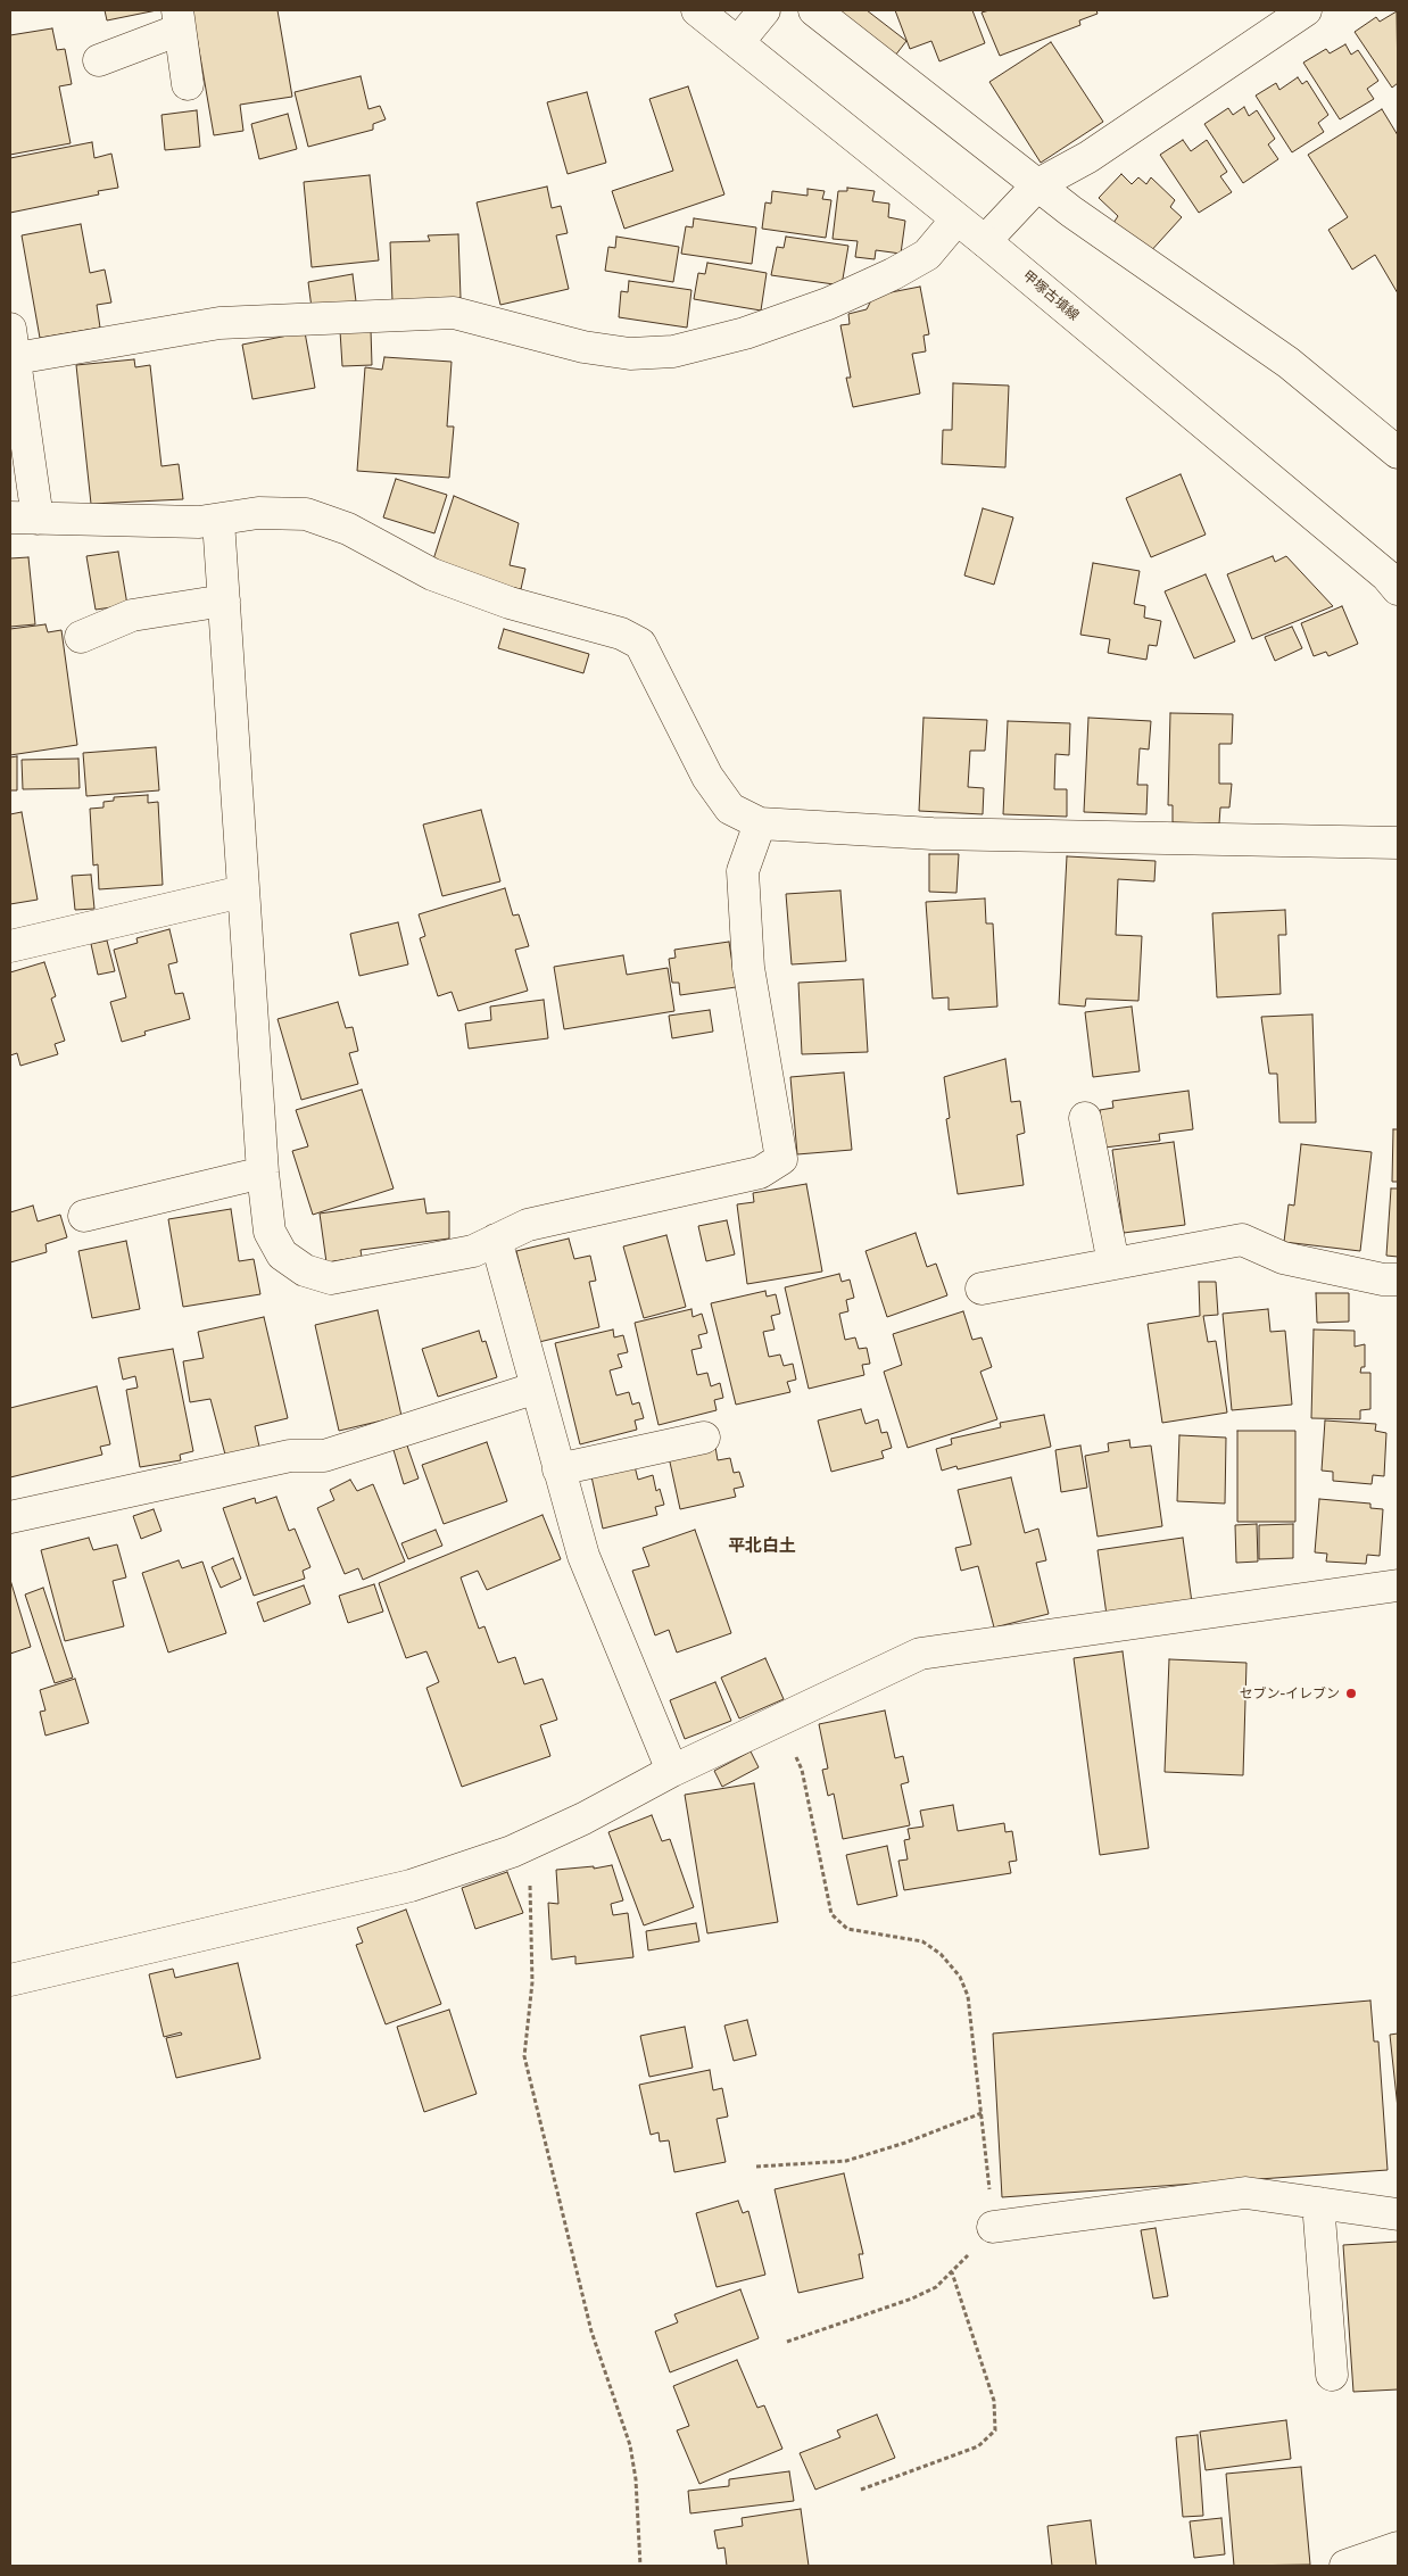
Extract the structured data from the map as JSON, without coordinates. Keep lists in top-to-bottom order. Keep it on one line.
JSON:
{"streets":{"street":["甲塚古墳線"]},"districts":["平北白土"],"places":["セブン-イレブン"]}
